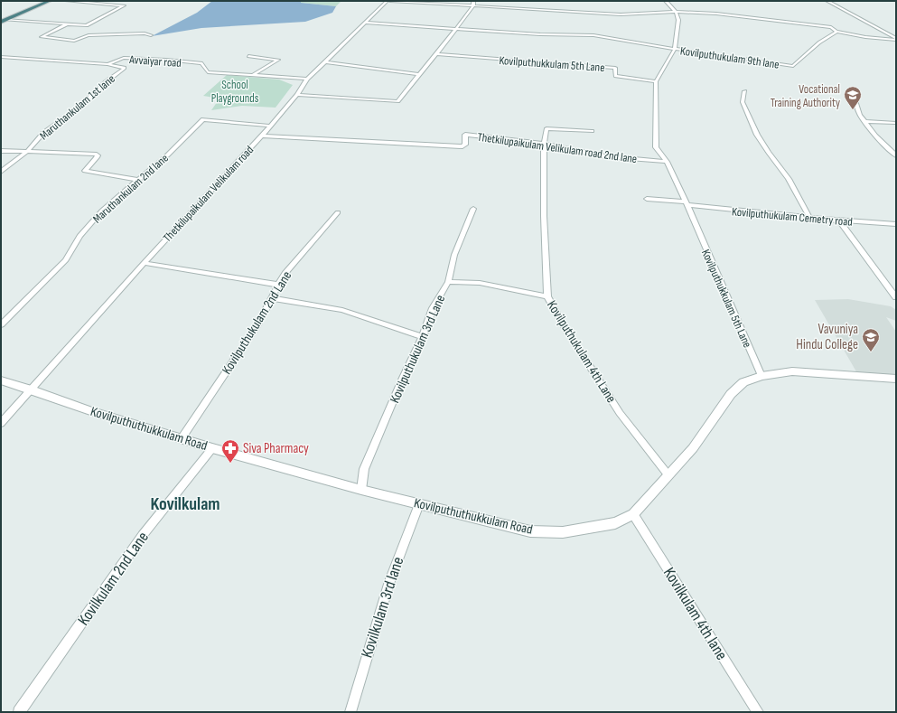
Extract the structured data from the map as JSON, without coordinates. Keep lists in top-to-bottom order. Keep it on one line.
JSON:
{"streets":{"street":["Kovilputhukulam 9th lane","Avvaiyar road","Kovilputhukkulam 5th Lane","Maruthankulam 1st lane","Thetkilupaikulam Velikulam road 2nd lane","Maruthankulam 2nd lane","Thetkilupaikulam Velikulam road","Kovilputhukulam Cemetry road","Kovilputhukulam 2nd Lane","Kovilputhukulam 3rd Lane","Kovilputhukulam 4th Lane","Kovilputhuthukkulam Road","Kovilkulam 2nd Lane","Kovilkulam 3rd lane","Kovilkulam 4th lane"]},"crossings":[["Kovilputhukulam 9th lane","Kovilputhukkulam 5th Lane"],["Avvaiyar road","Maruthankulam 1st lane"],["Avvaiyar road","Thetkilupaikulam Velikulam road"],["Kovilputhukkulam 5th Lane","Thetkilupaikulam Velikulam road 2nd lane"],["Kovilputhukkulam 5th Lane","Kovilputhukulam Cemetry road"],["Kovilputhukkulam 5th Lane","Kovilputhuthukkulam Road"],["Thetkilupaikulam Velikulam road 2nd lane","Thetkilupaikulam Velikulam road"],["Thetkilupaikulam Velikulam road 2nd lane","Kovilputhukulam 4th Lane"],["Maruthankulam 2nd lane","Thetkilupaikulam Velikulam road"],["Thetkilupaikulam Velikulam road","Kovilputhuthukkulam Road"],["Kovilputhukulam 2nd Lane","Kovilputhuthukkulam Road"],["Kovilputhukulam 3rd Lane","Kovilputhuthukkulam Road"],["Kovilputhukulam 4th Lane","Kovilputhuthukkulam Road"],["Kovilputhuthukkulam Road","Kovilkulam 2nd Lane"],["Kovilputhuthukkulam Road","Kovilkulam 3rd lane"],["Kovilputhuthukkulam Road","Kovilkulam 4th lane"]],"districts":["Kovilkulam"],"parks":["School Playgrounds"],"places":{"school or university":["Vocational Training Authority","Vavuniya Hindu College"],"pharmacy":["Siva Pharmacy"]}}
